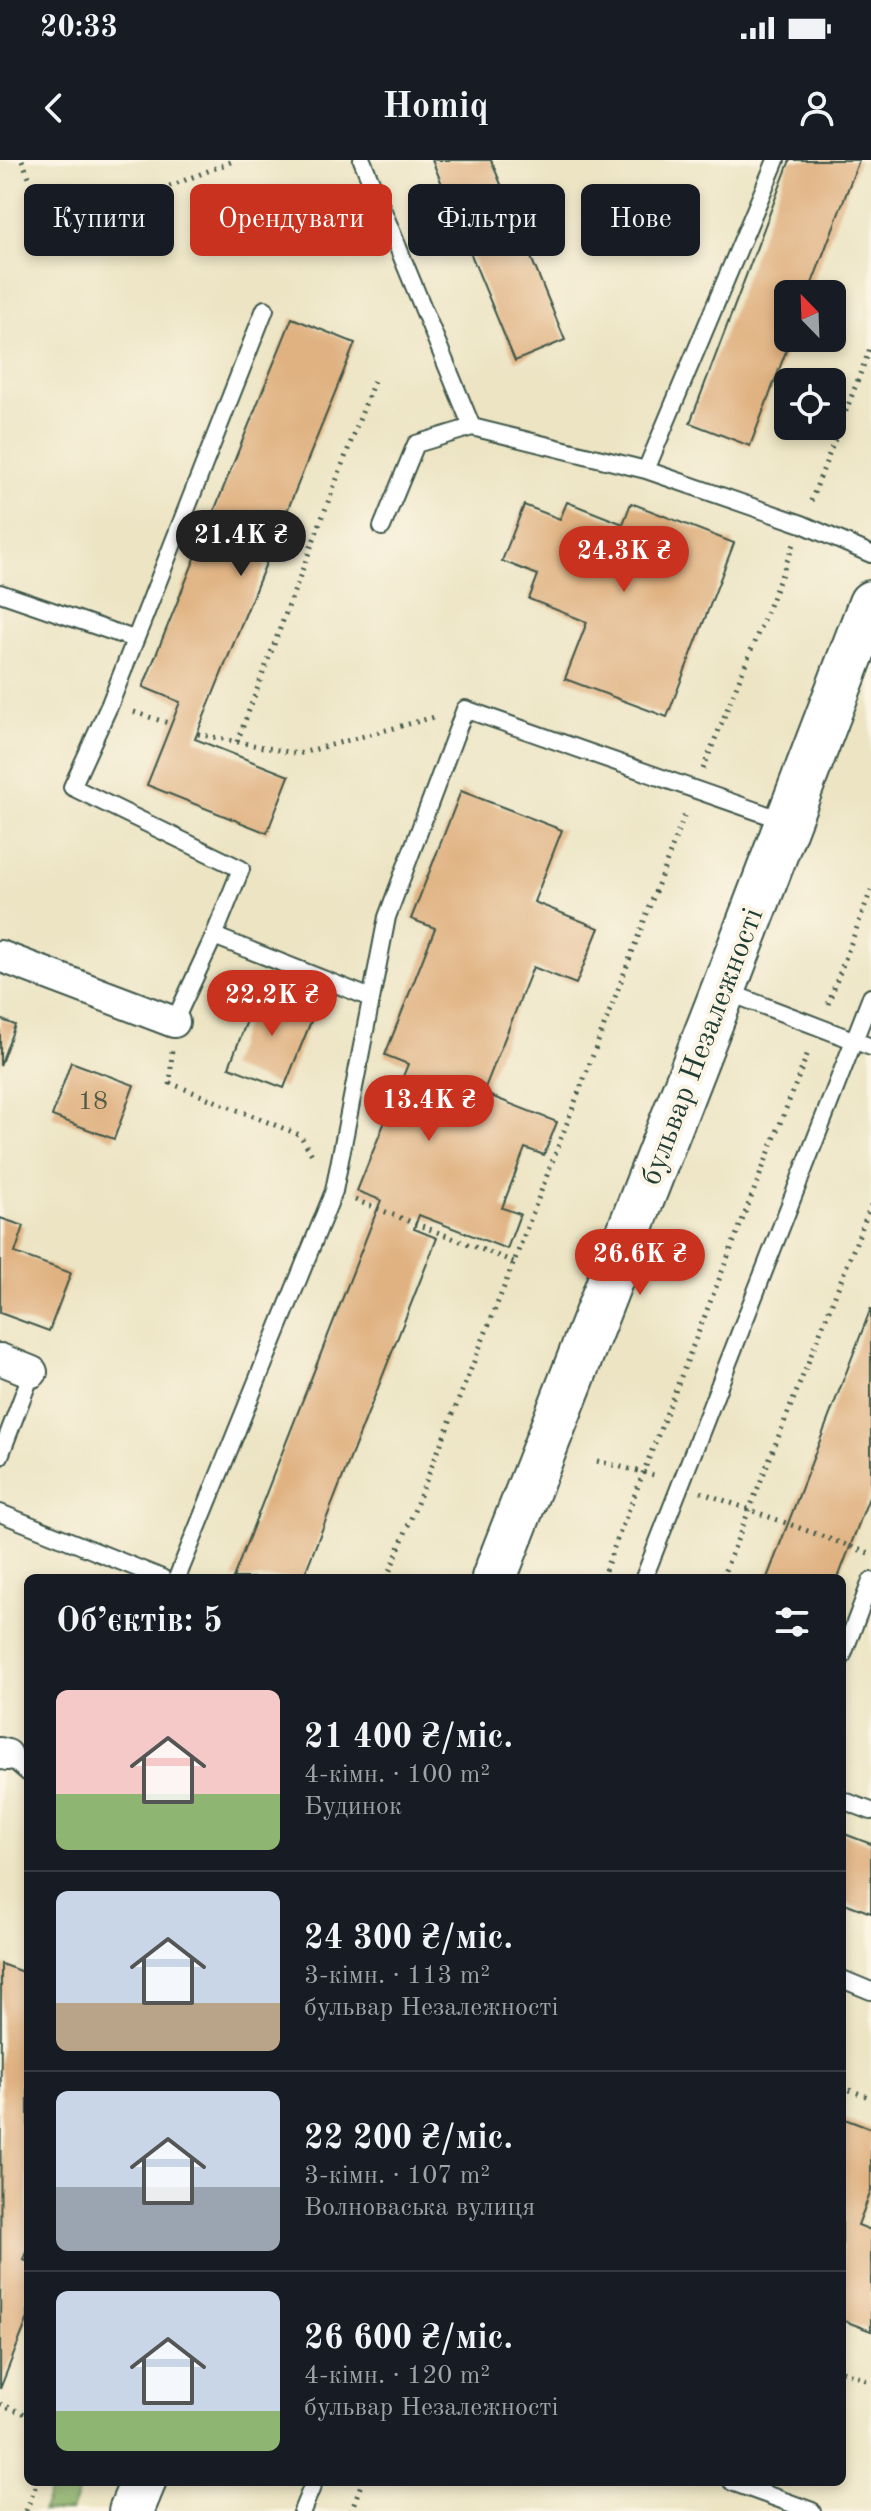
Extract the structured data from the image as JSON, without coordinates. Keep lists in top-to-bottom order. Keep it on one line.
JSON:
{"streets":{"main road":["бульвар Незалежності"]},"house_numbers":["18"],"north":"top left","page":{"status":"20:33","header":"Homiq","chip":["Купити","Орендувати","Фільтри","Нове"],"price":["21.4K ₴","24.3K ₴","22.2K ₴","13.4K ₴","26.6K ₴"],"heading":"Об’єктів: 5","list":[{"name":"21 400 ₴/міс.","note":"4-кімн. · 100 m² · Будинок"},{"name":"24 300 ₴/міс.","note":"3-кімн. · 113 m² · бульвар Незалежності"},{"name":"22 200 ₴/міс.","note":"3-кімн. · 107 m² · Волноваська вулиця"},{"name":"26 600 ₴/міс.","note":"4-кімн. · 120 m² · бульвар Незалежності"}]}}
